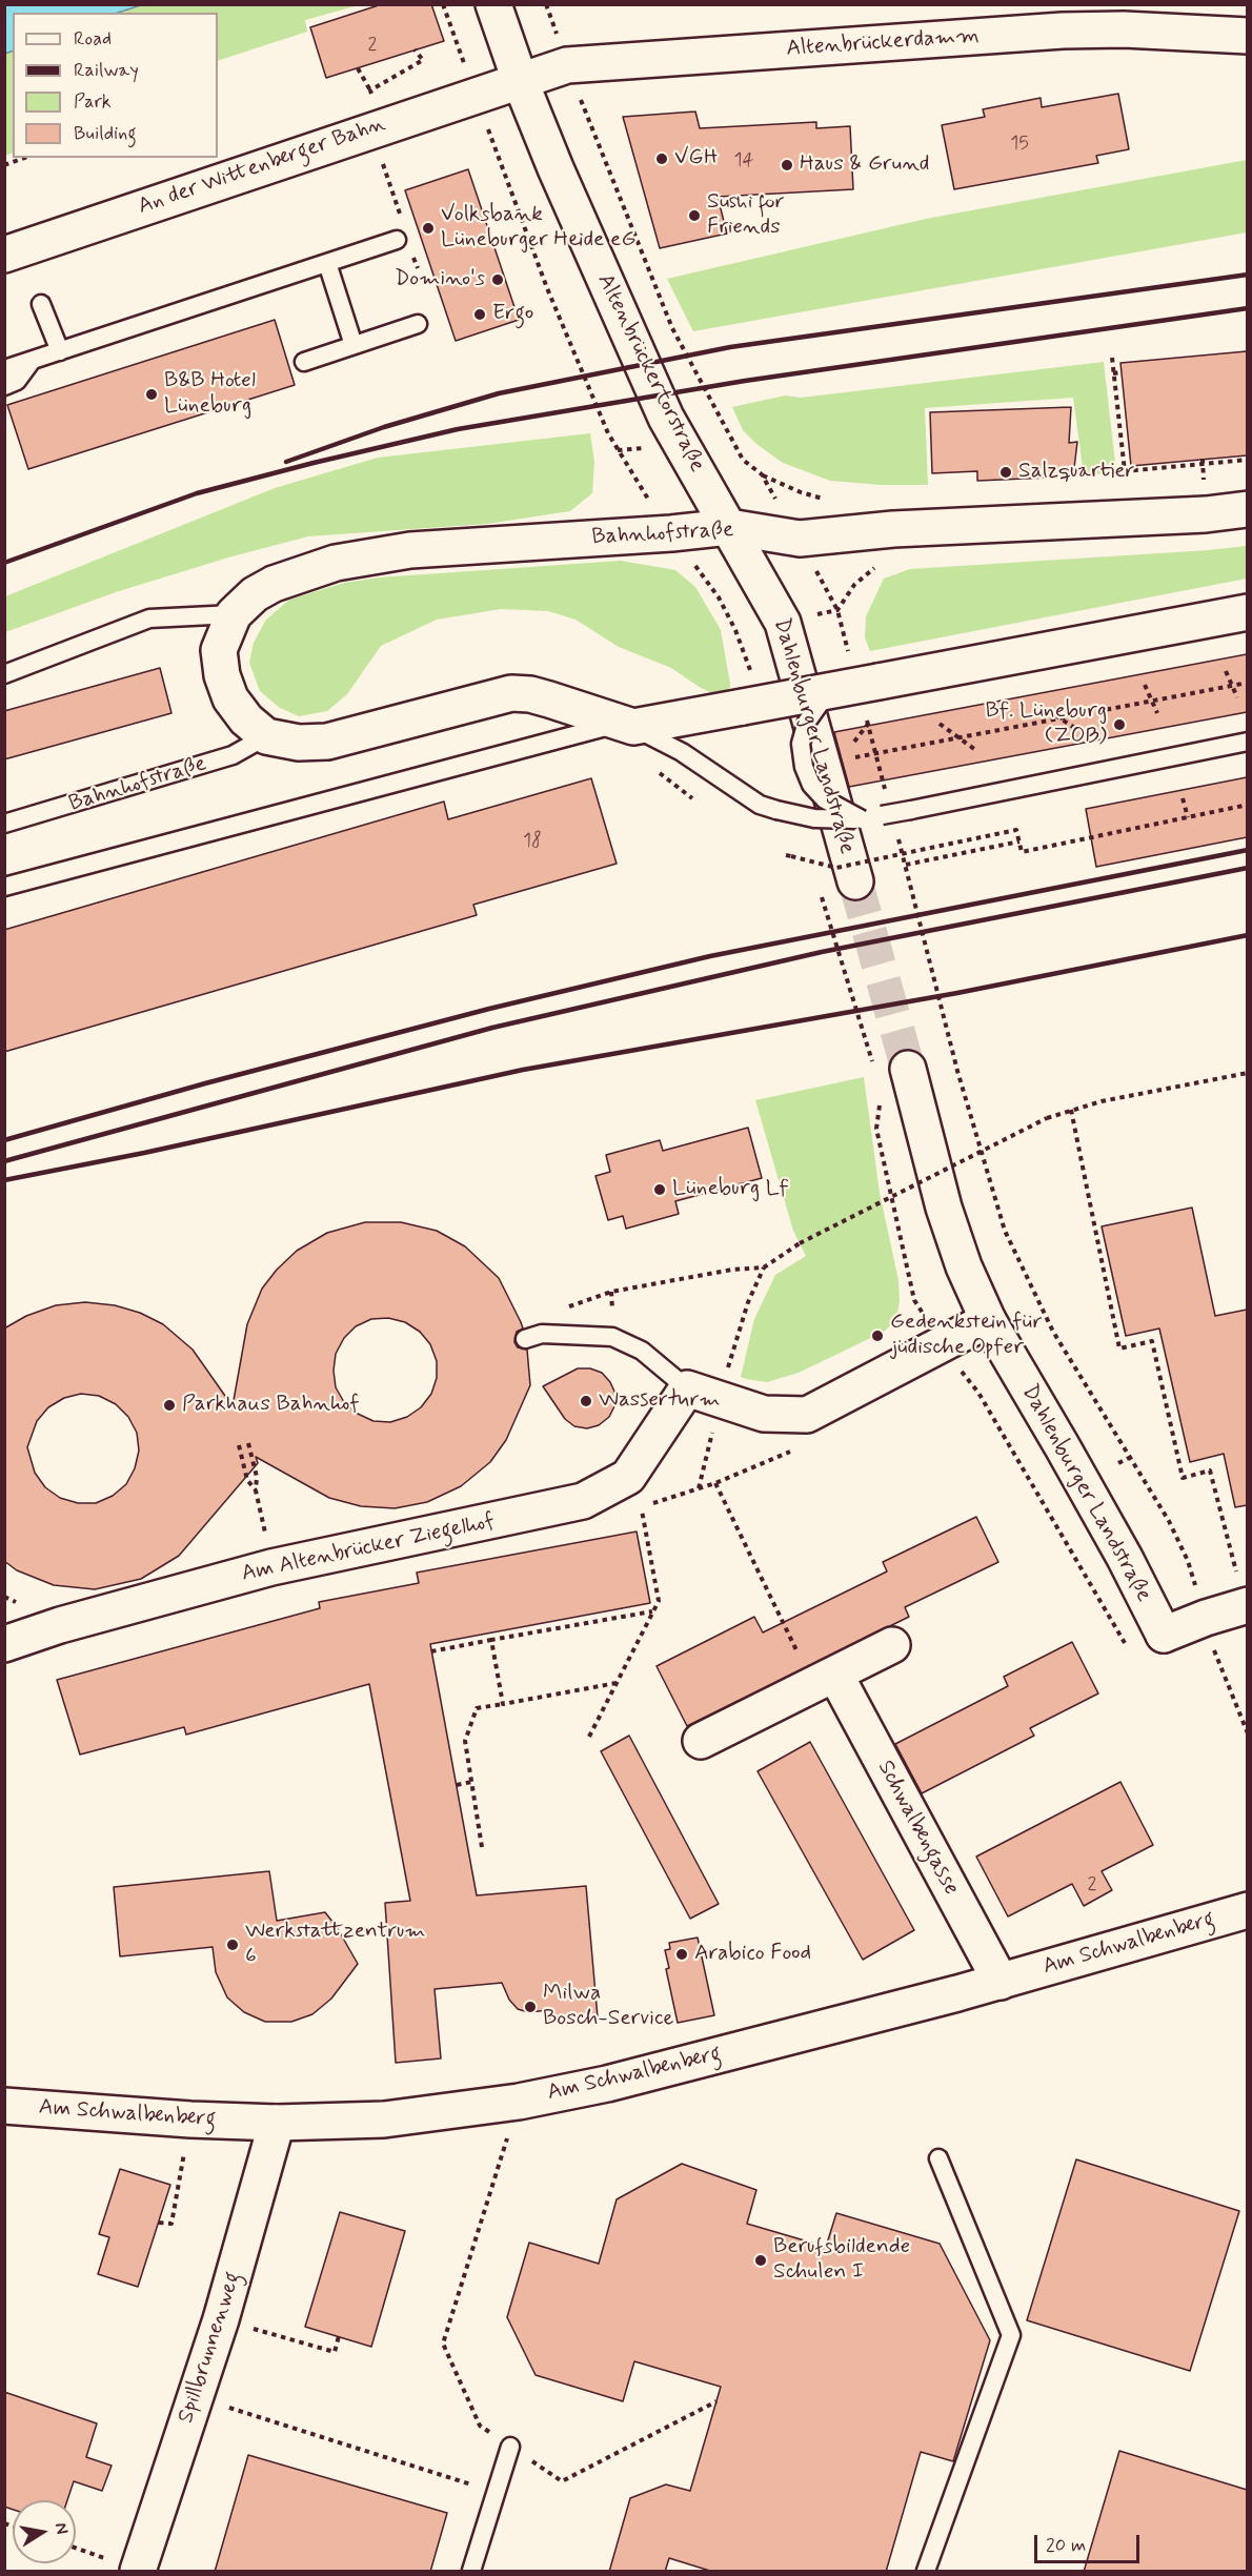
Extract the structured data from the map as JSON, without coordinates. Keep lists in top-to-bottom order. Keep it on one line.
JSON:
{"streets":{"street":["Altenbrückerdamm","An der Wittenberger Bahn","Altenbrückertorstraße","Bahnhofstraße","Dahlenburger Landstraße","Am Altenbrücker Ziegelhof","Schwalbengasse","Am Schwalbenberg","Spillbrunnenweg"]},"crossings":[["Altenbrückerdamm","An der Wittenberger Bahn"],["Altenbrückerdamm","Altenbrückertorstraße"],["An der Wittenberger Bahn","Altenbrückertorstraße"],["Altenbrückertorstraße","Bahnhofstraße"],["Altenbrückertorstraße","Dahlenburger Landstraße"],["Bahnhofstraße","Dahlenburger Landstraße"],["Schwalbengasse","Am Schwalbenberg"],["Am Schwalbenberg","Spillbrunnenweg"]],"places":["VGH","Haus & Grund","Sushi for Friends","Volksbank Lüneburger Heide eG","Domino's","Ergo","B&B Hotel Lüneburg","Salzquartier","Bf. Lüneburg (ZOB)","Lüneburg Lf","Gedenkstein für jüdische Opfer","Wasserturm","Parkhaus Bahnhof","Werkstattzentrum 6","Arabico Food","Milwa Bosch-Service","Berufsbildende Schulen I"],"house_numbers":["2","15","14","18","2"],"legend":["Road","Railway","Park","Building"],"scale_bar":"20 m","north":"right"}
